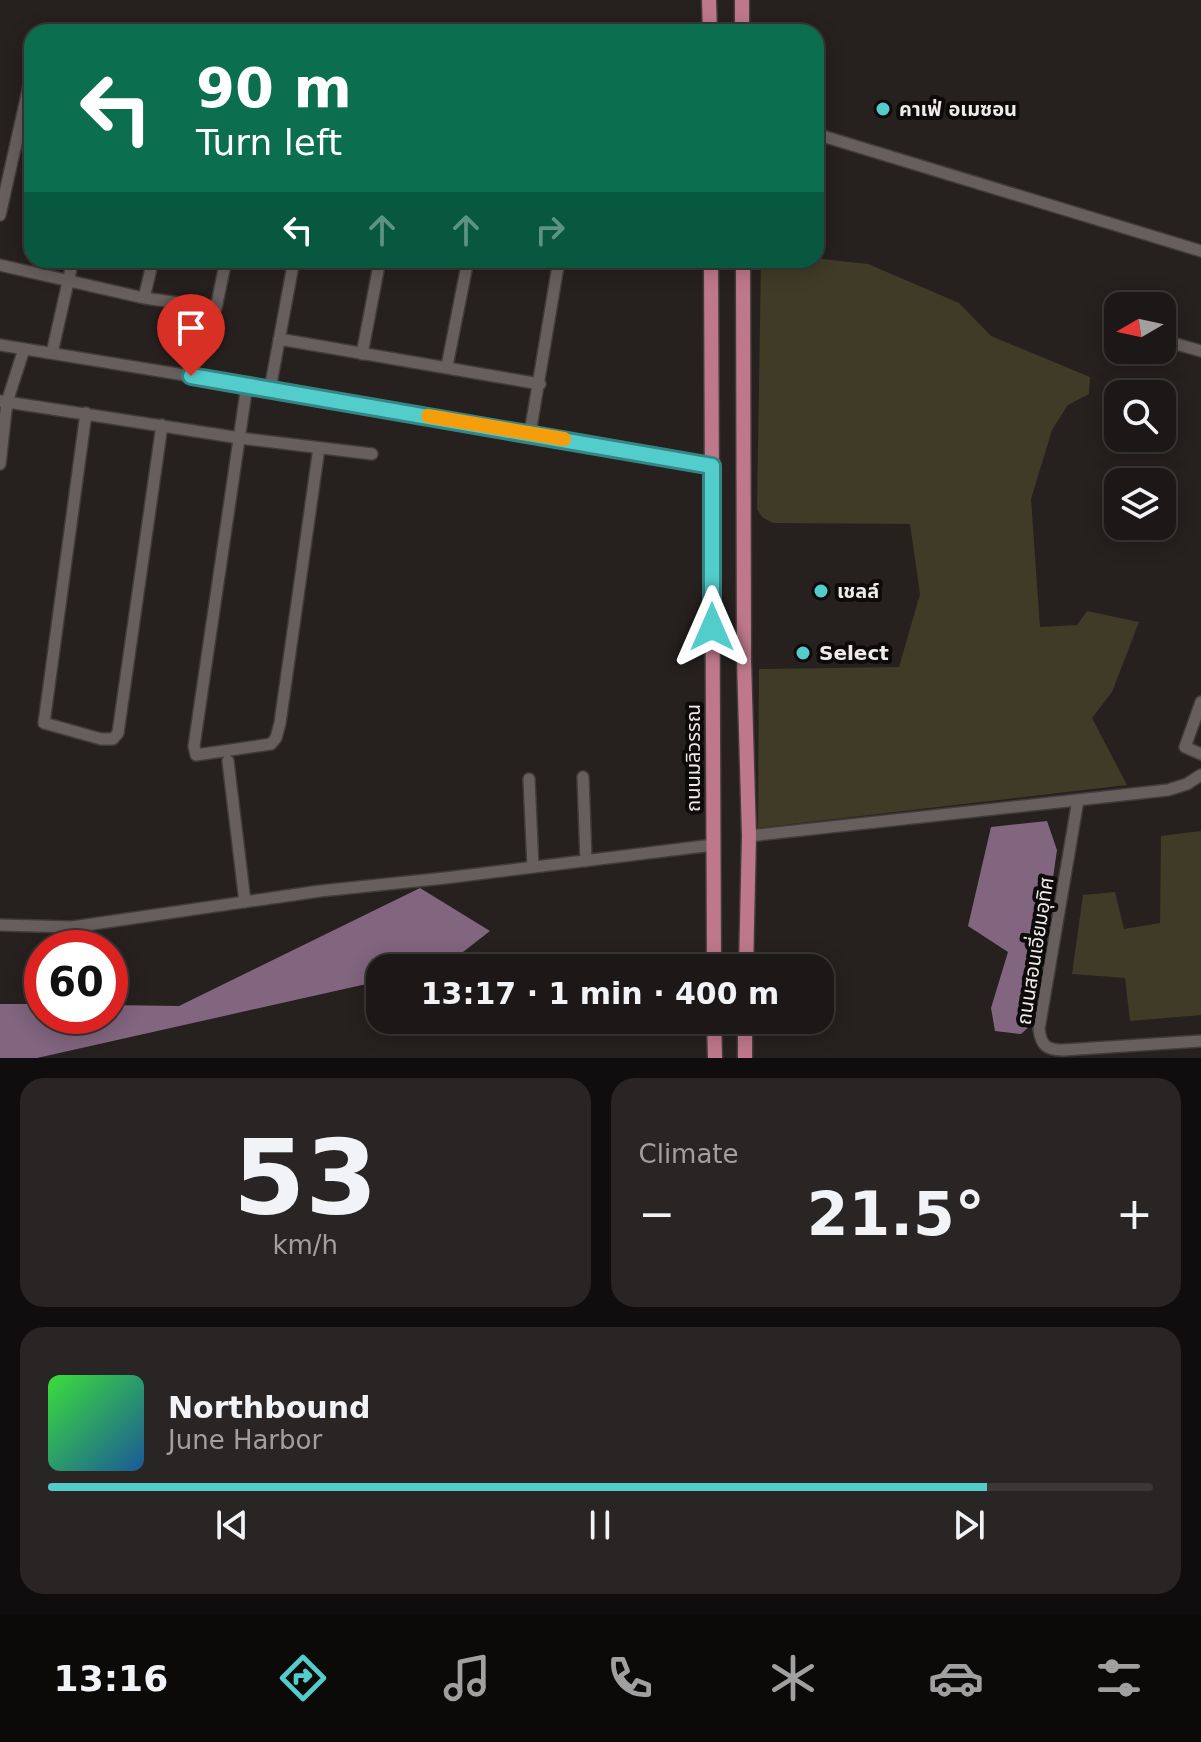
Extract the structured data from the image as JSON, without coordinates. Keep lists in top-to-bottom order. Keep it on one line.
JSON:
{"streets":{"main road":["ถนนมลิวรรณ"],"street":["ถนนสอนเอี่ยมอุทิศ"]},"places":["คาเฟ่ อเมซอน","เชลล์","Select"],"north":"left","page":{"turn":["90 m","Turn left"],"limit":"60","trip":"13:17 · 1 min · 400 m","tile":[["53","km/h"],"Climate"],"heat":["−","21.5°","+"],"song":["Northbound","June Harbor"],"tabs":"13:16"}}
